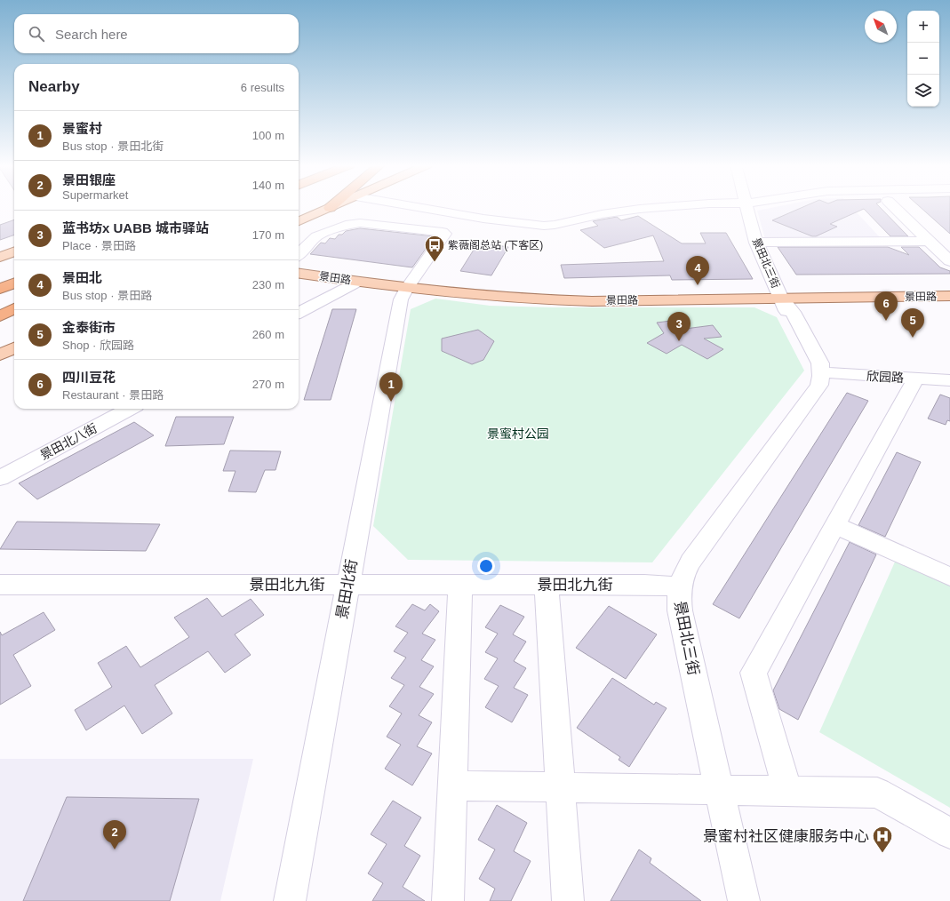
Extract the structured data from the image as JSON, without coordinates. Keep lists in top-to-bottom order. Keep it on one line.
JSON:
{"streets":{"main road":["景田路"],"street":["景田北三街","欣园路","景田北八街","景田北九街","景田北街"]},"crossings":[["景田北三街","景田路"],["景田北三街","欣园路"],["景田北三街","景田北九街"],["景田路","景田北街"],["景田北九街","景田北街"]],"parks":["景蜜村公园"],"places":{"bus stop":["紫薇阁总站 (下客区)"],"hospital":["景蜜村社区健康服务中心"]},"north":"top left","page":{"map_buttons":["+","−"],"search":"Search here","heading":["Nearby","6 results"],"list":[{"mark":"1","name":"景蜜村","note":"Bus stop · 景田北街","value":"100 m"},{"mark":"2","name":"景田银座","note":"Supermarket","value":"140 m"},{"mark":"3","name":"蓝书坊x UABB 城市驿站","note":"Place · 景田路","value":"170 m"},{"mark":"4","name":"景田北","note":"Bus stop · 景田路","value":"230 m"},{"mark":"5","name":"金泰街市","note":"Shop · 欣园路","value":"260 m"},{"mark":"6","name":"四川豆花","note":"Restaurant · 景田路","value":"270 m"}],"pins":["4","6","5","3","1","2"]}}
